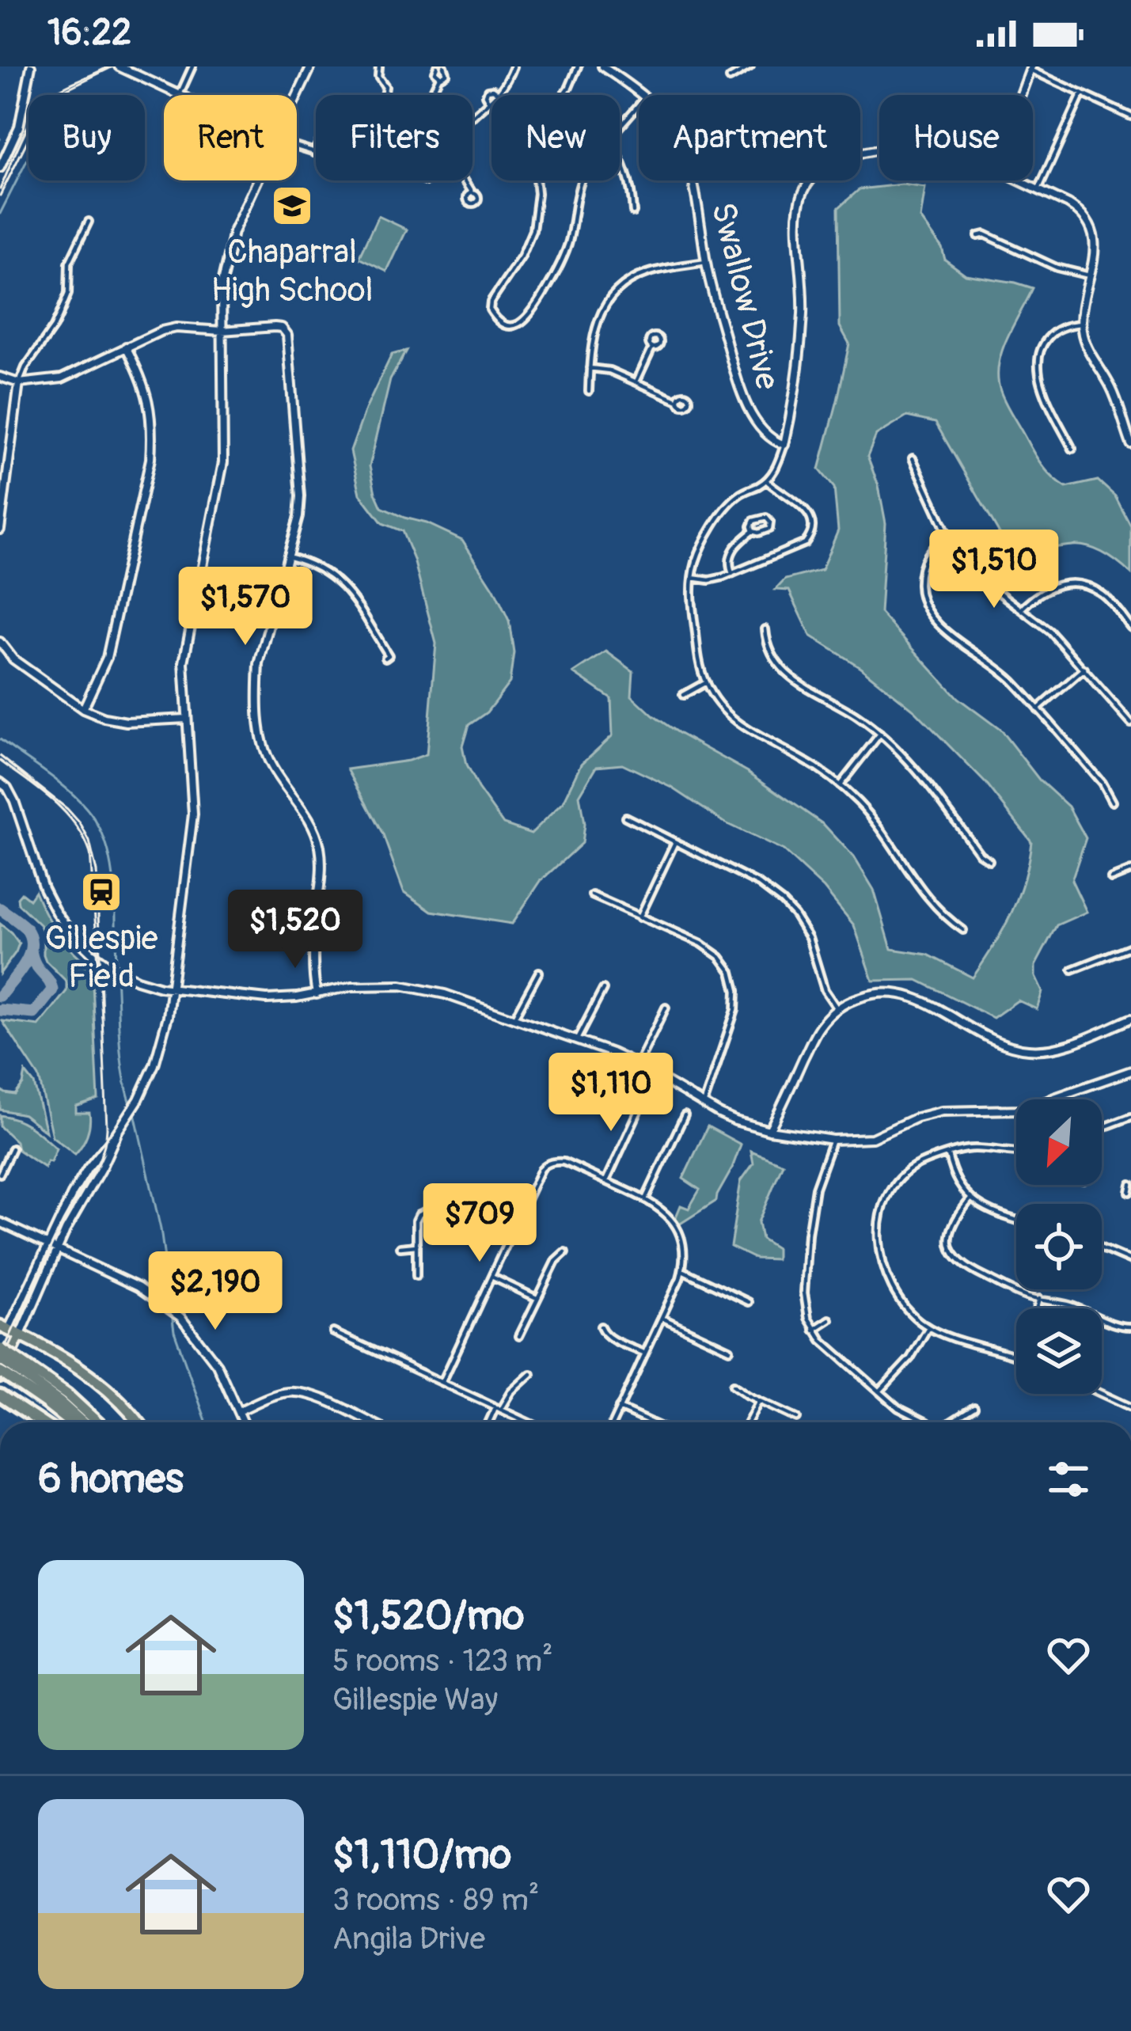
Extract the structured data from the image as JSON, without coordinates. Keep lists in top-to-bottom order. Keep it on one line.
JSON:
{"streets":{"street":["Swallow Drive"]},"places":{"school or university":["Chaparral High School"],"station":["Gillespie Field"]},"north":"bottom left","page":{"status":"16:22","chip":["Buy","Rent","Filters","New","Apartment","House"],"price":["$1,510","$1,570","$1,520","$1,110","$709","$2,190"],"heading":"6 homes","list":[{"name":"$1,520/mo","note":"5 rooms · 123 m² · Gillespie Way"},{"name":"$1,110/mo","note":"3 rooms · 89 m² · Angila Drive"}]}}
